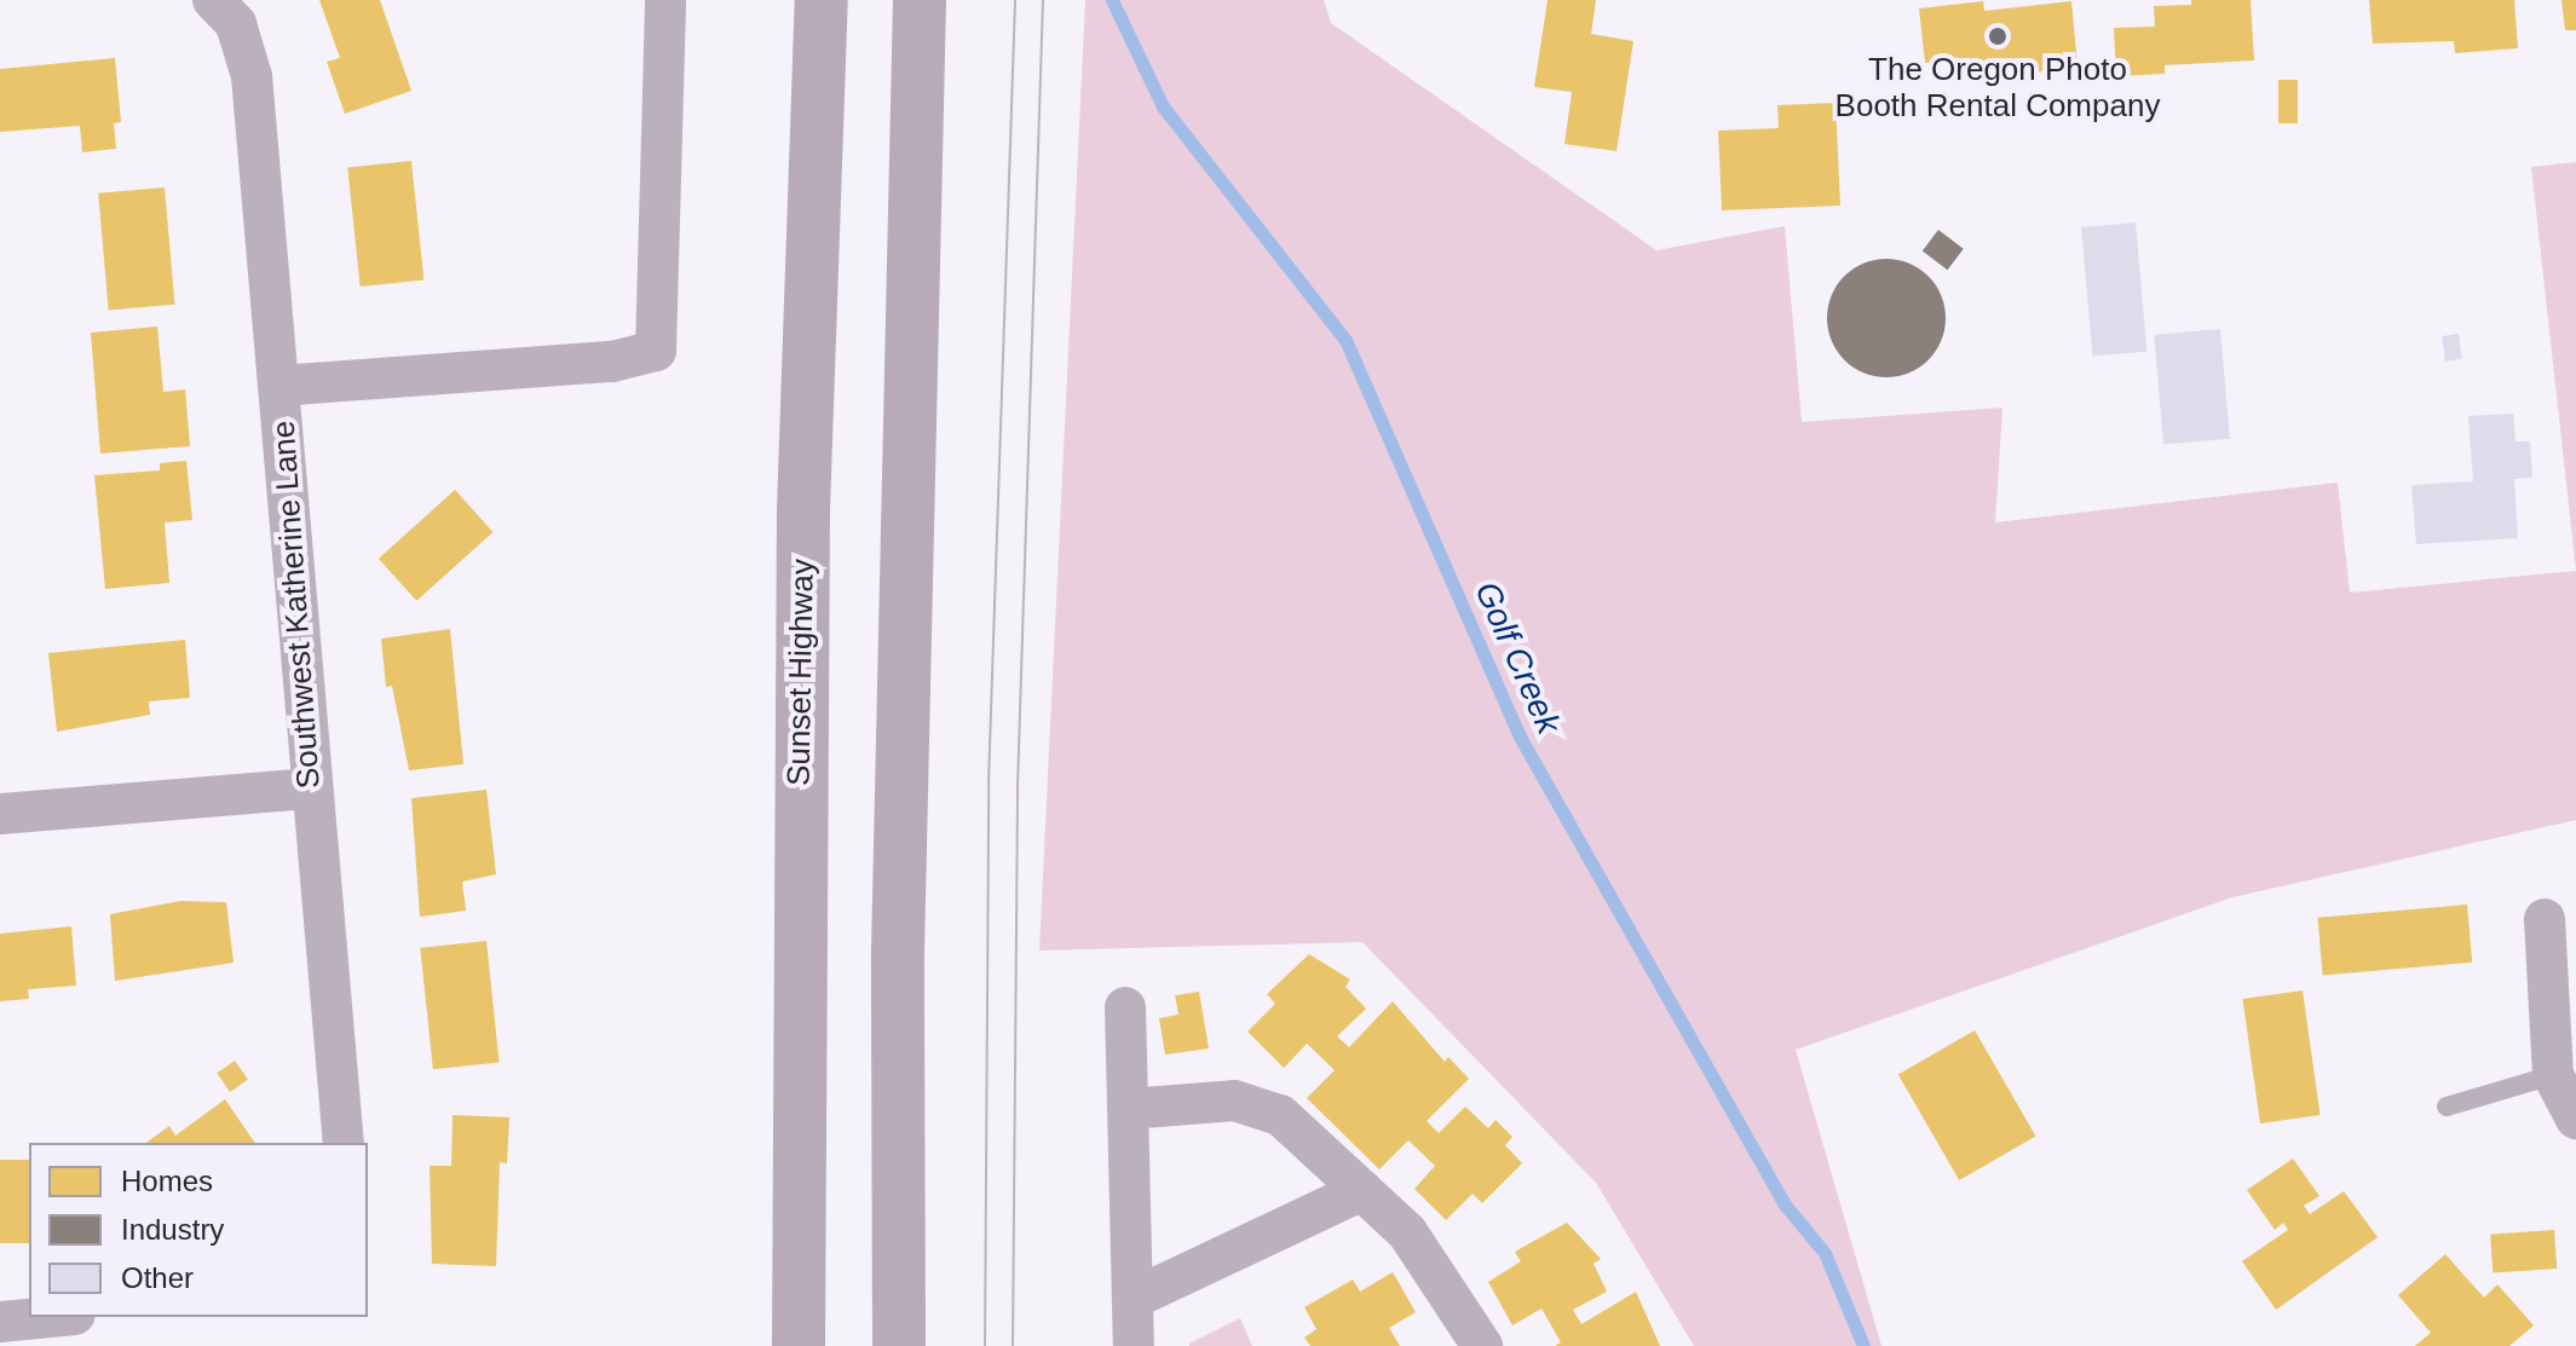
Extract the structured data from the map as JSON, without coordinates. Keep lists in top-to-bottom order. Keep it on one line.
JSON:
{"streets":{"highway":["Sunset Highway"],"street":["Southwest Katherine Lane"]},"water":["Golf Creek"],"places":["The Oregon Photo Booth Rental Company"],"legend":["Homes","Industry","Other"]}
